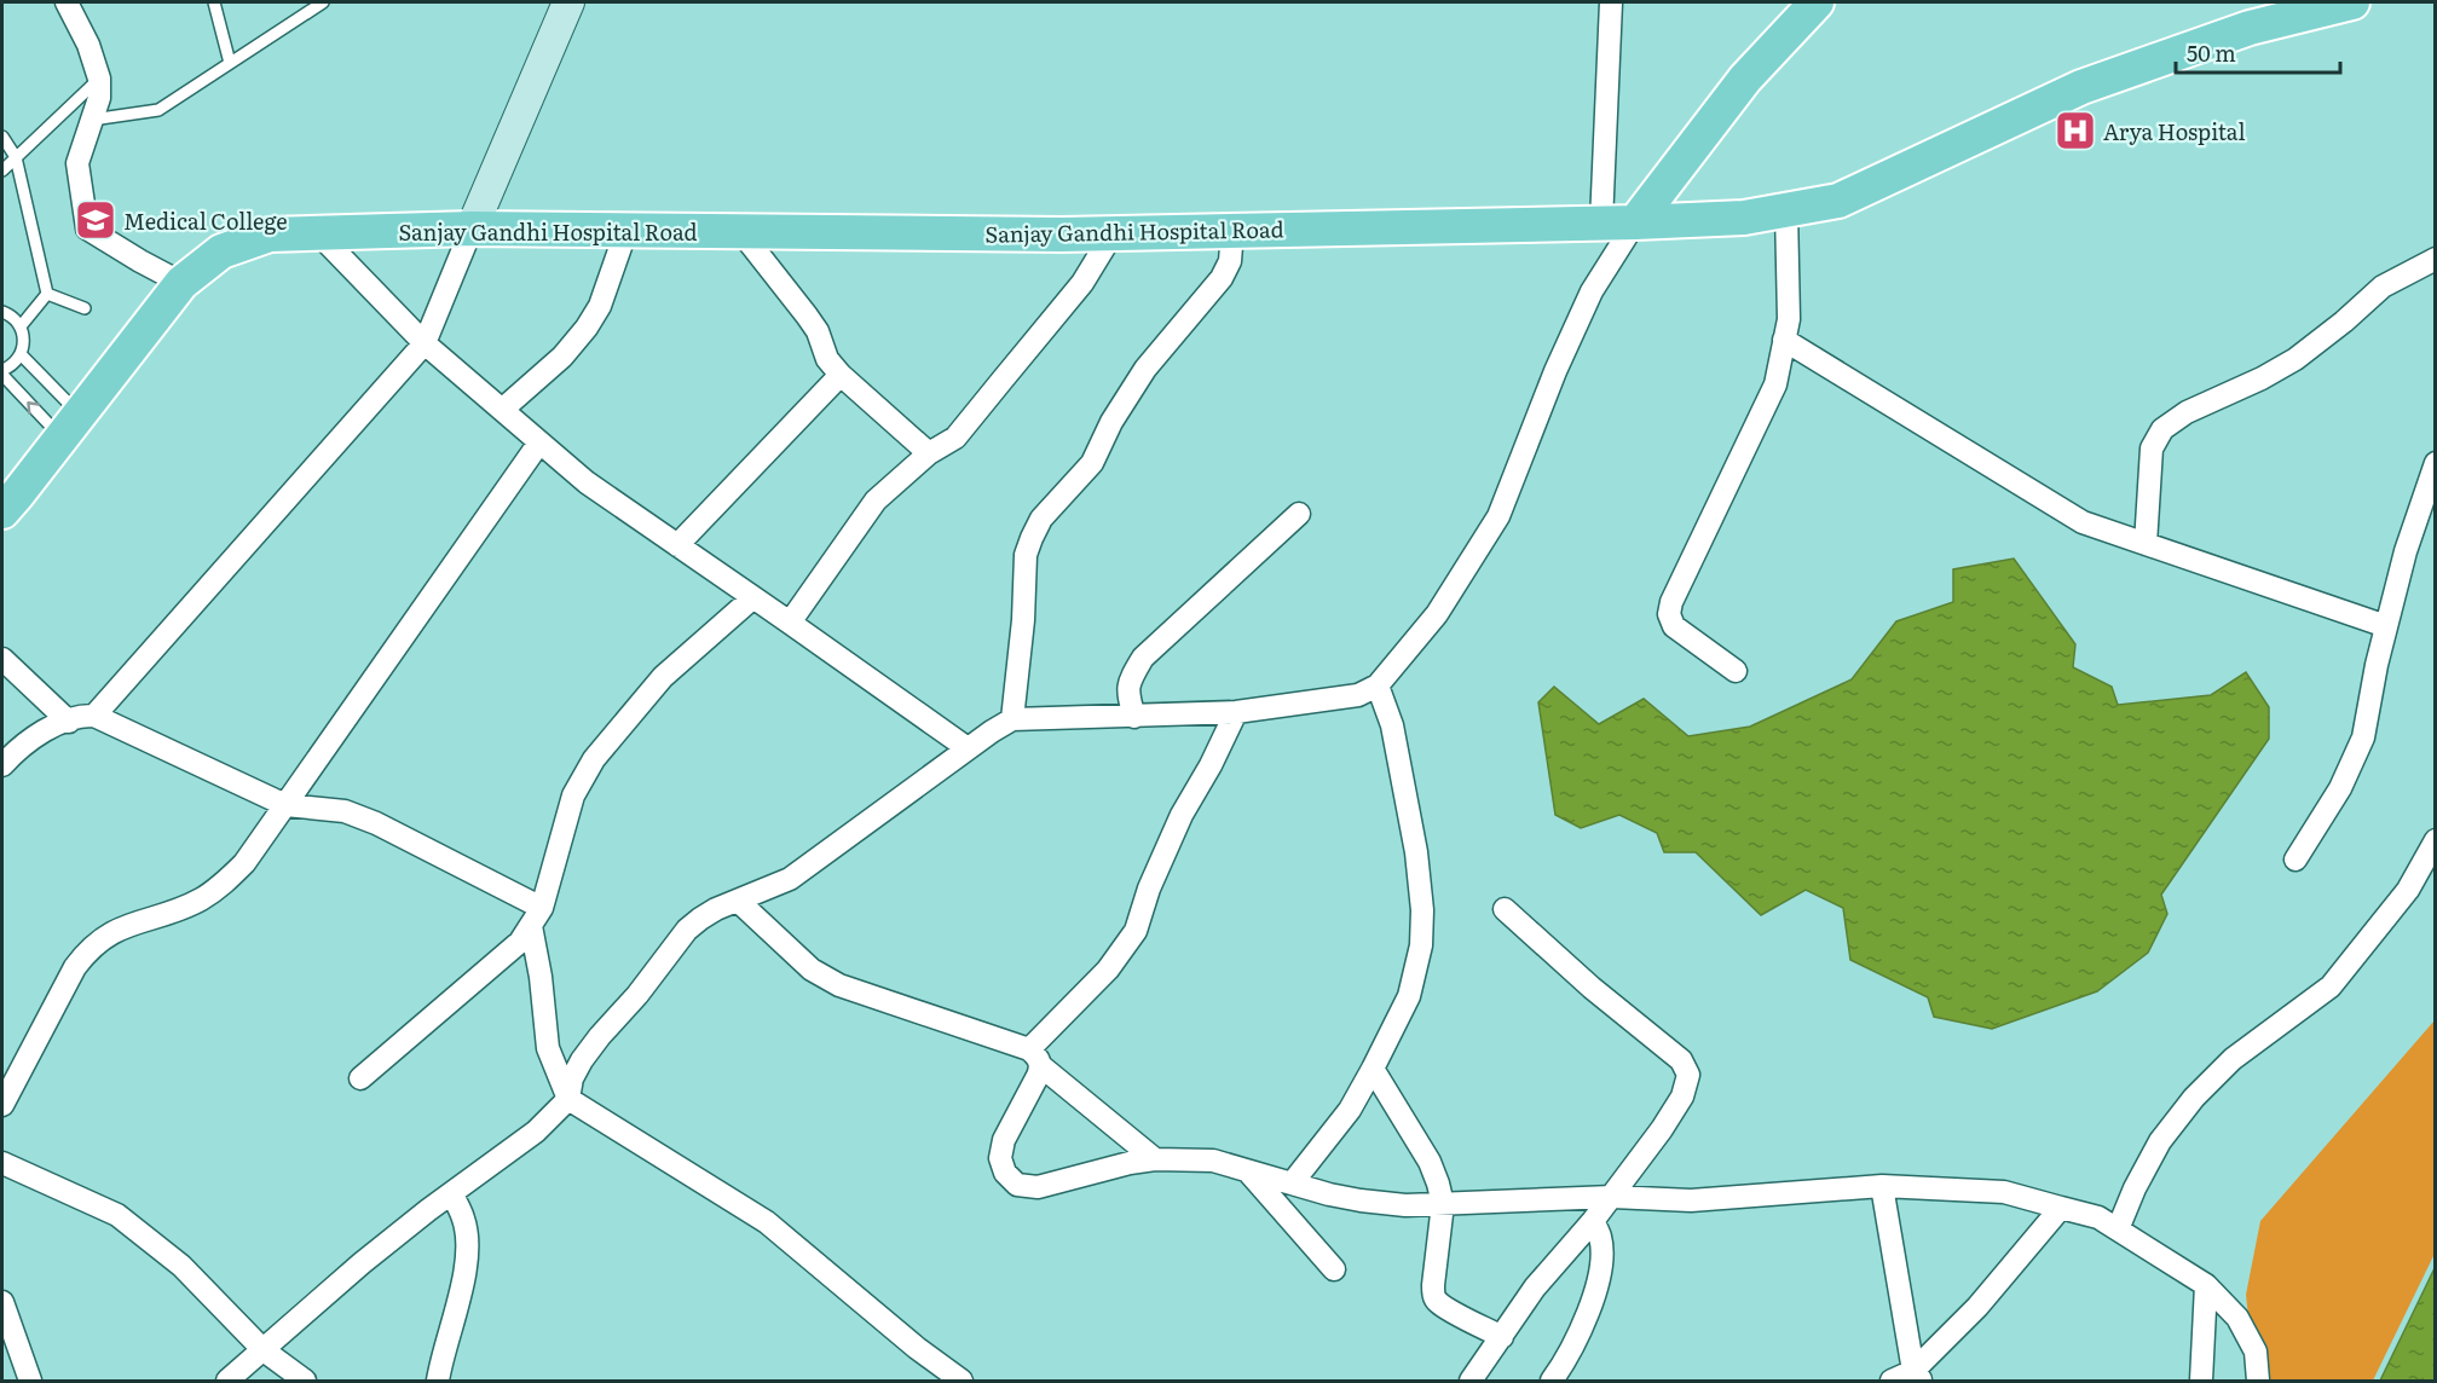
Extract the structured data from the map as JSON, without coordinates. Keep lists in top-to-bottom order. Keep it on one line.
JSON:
{"streets":{"main road":["Sanjay Gandhi Hospital Road"]},"places":{"hospital":["Arya Hospital"],"school or university":["Medical College"]},"scale_bar":"50 m"}
